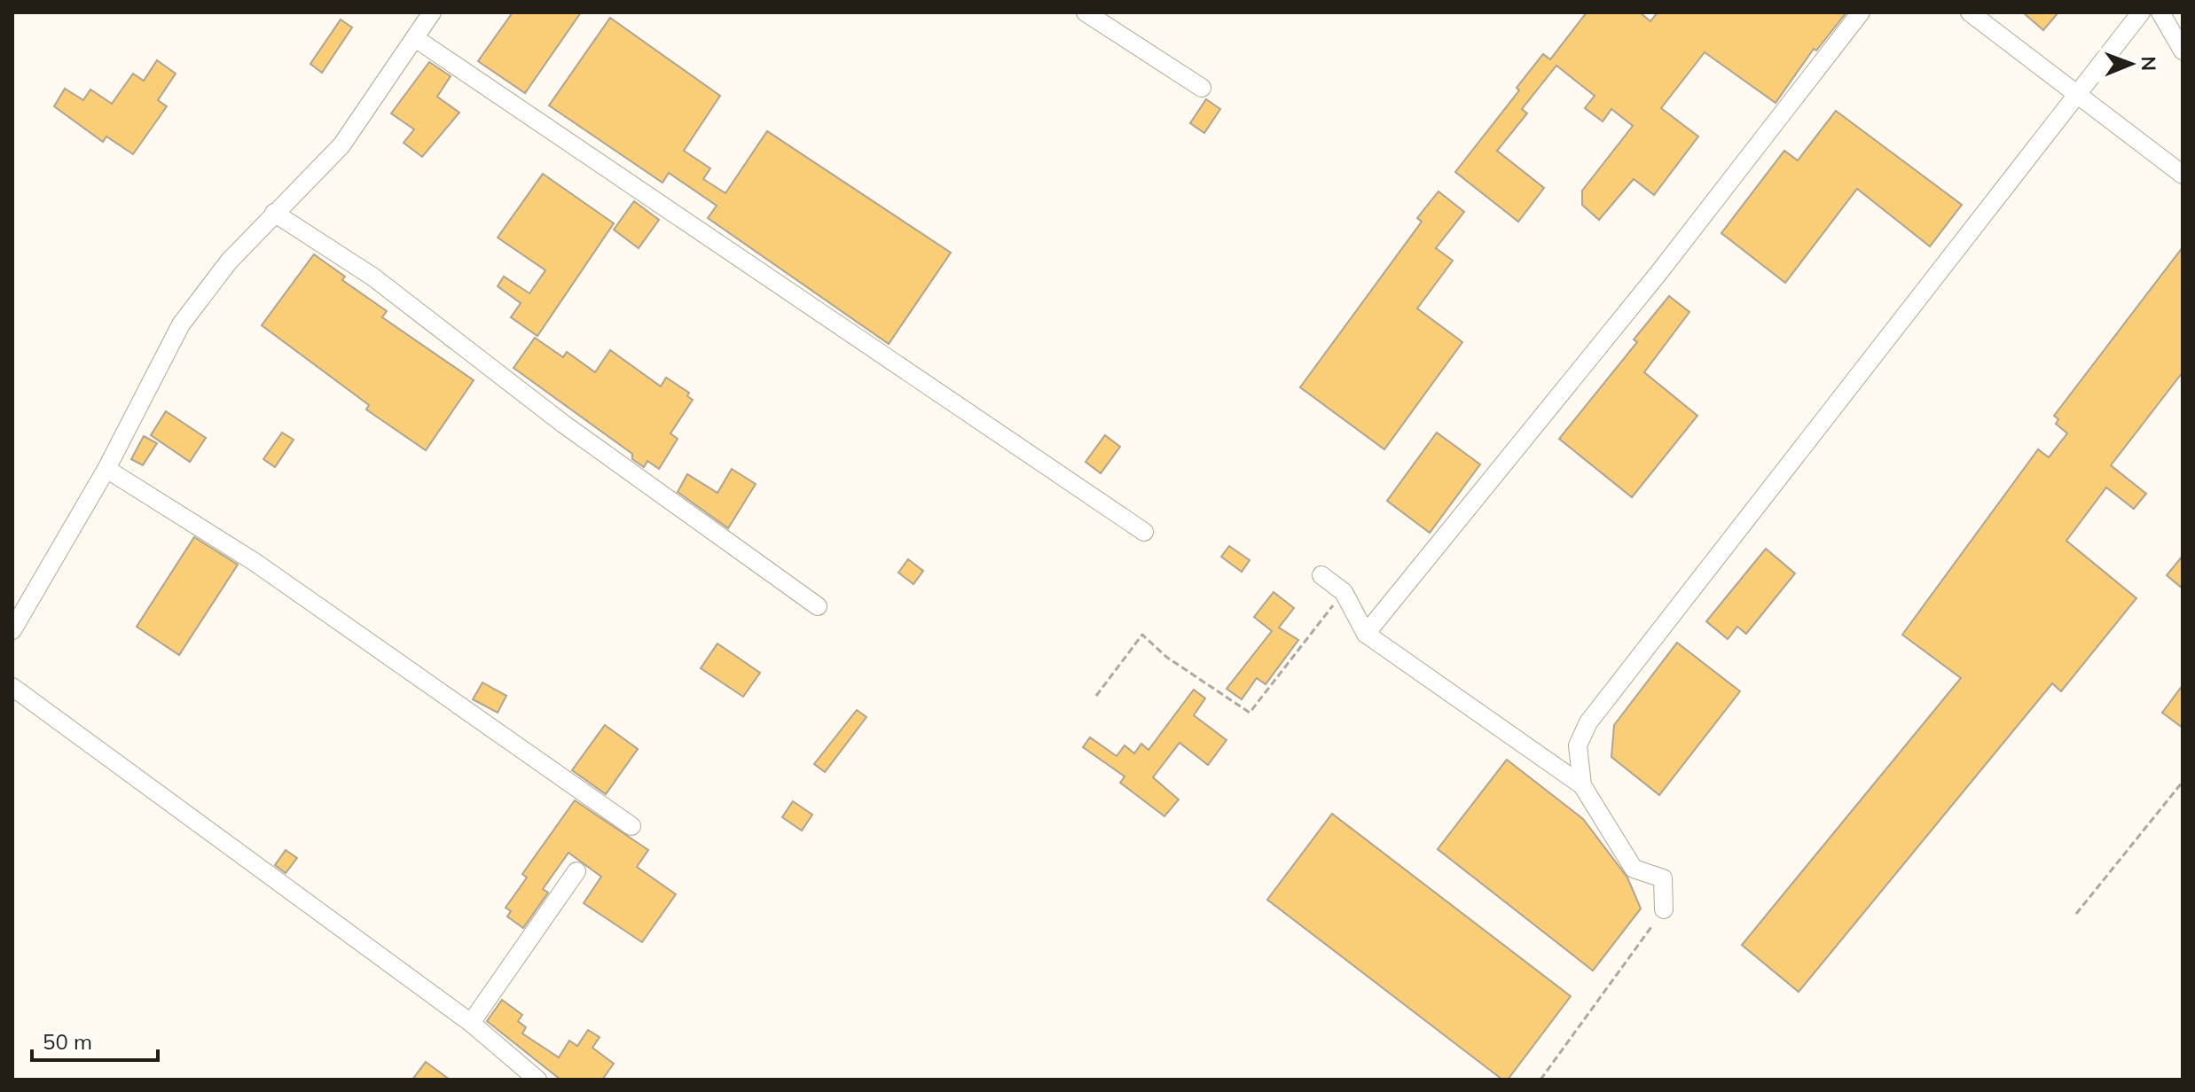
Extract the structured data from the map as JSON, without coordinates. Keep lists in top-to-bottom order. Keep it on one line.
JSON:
{"scale_bar":"50 m","north":"right"}
